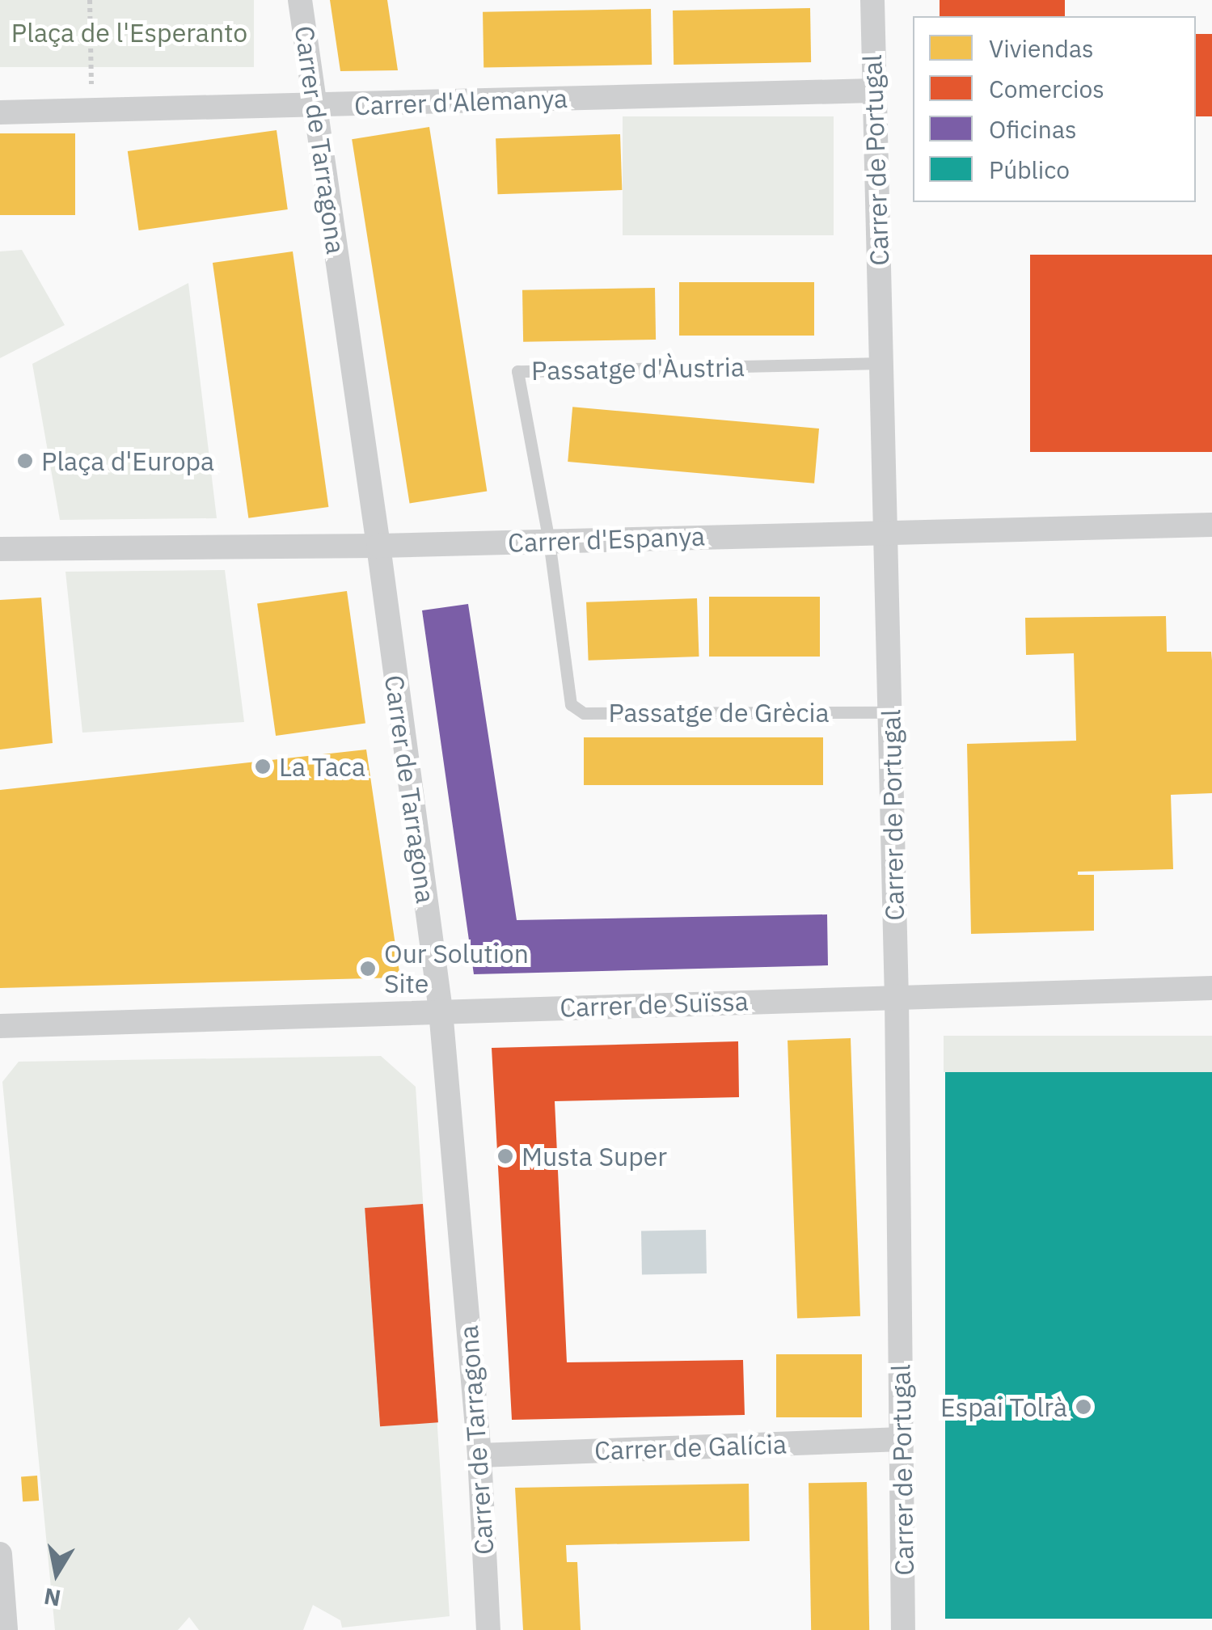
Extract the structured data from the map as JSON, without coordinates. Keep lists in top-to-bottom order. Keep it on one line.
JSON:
{"streets":{"street":["Carrer d'Alemanya","Carrer de Tarragona","Carrer de Portugal","Carrer d'Espanya","Carrer de Suïssa","Carrer de Galícia"],"lane":["Passatge d'Àustria","Passatge de Grècia"]},"crossings":[["Carrer d'Alemanya","Carrer de Tarragona"],["Carrer d'Alemanya","Carrer de Portugal"],["Carrer de Tarragona","Carrer d'Espanya"],["Carrer de Tarragona","Carrer de Suïssa"],["Carrer de Tarragona","Carrer de Galícia"],["Carrer de Portugal","Passatge d'Àustria"],["Carrer de Portugal","Carrer d'Espanya"],["Carrer de Portugal","Passatge de Grècia"],["Carrer de Portugal","Carrer de Suïssa"],["Carrer de Portugal","Carrer de Galícia"],["Passatge d'Àustria","Carrer d'Espanya"],["Passatge d'Àustria","Passatge de Grècia"],["Carrer d'Espanya","Passatge de Grècia"]],"parks":["Plaça de l'Esperanto"],"places":["Plaça d'Europa","La Taca","Our Solution Site","Musta Super","Espai Tolrà"],"legend":["Viviendas","Comercios","Oficinas","Público"],"north":"bottom"}
